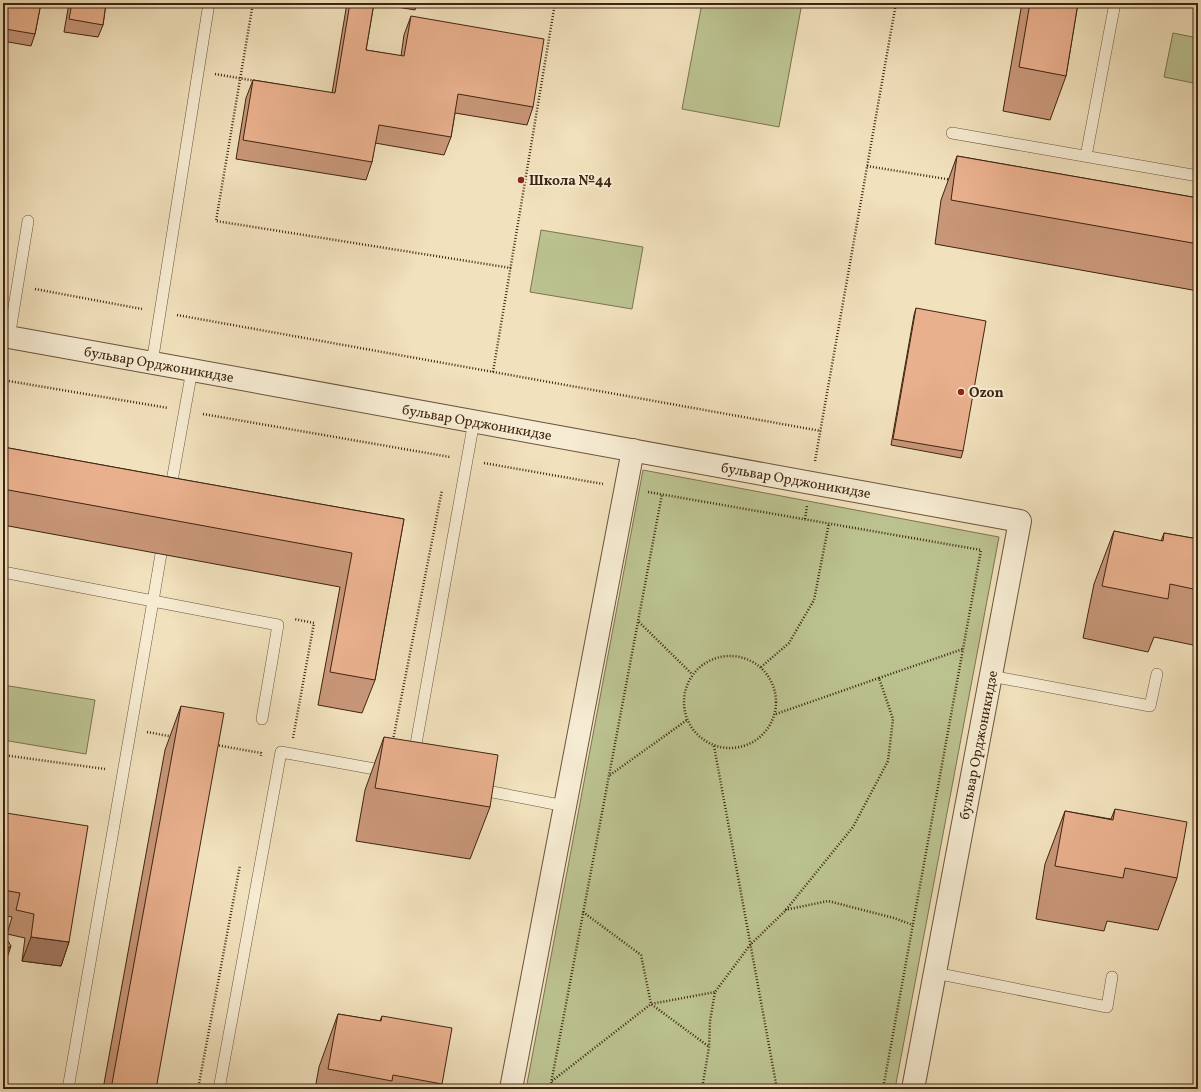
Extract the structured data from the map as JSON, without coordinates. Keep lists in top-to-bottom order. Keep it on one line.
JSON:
{"streets":{"street":["бульвар Орджоникидзе"]},"places":["Школа №44","Ozon"]}
